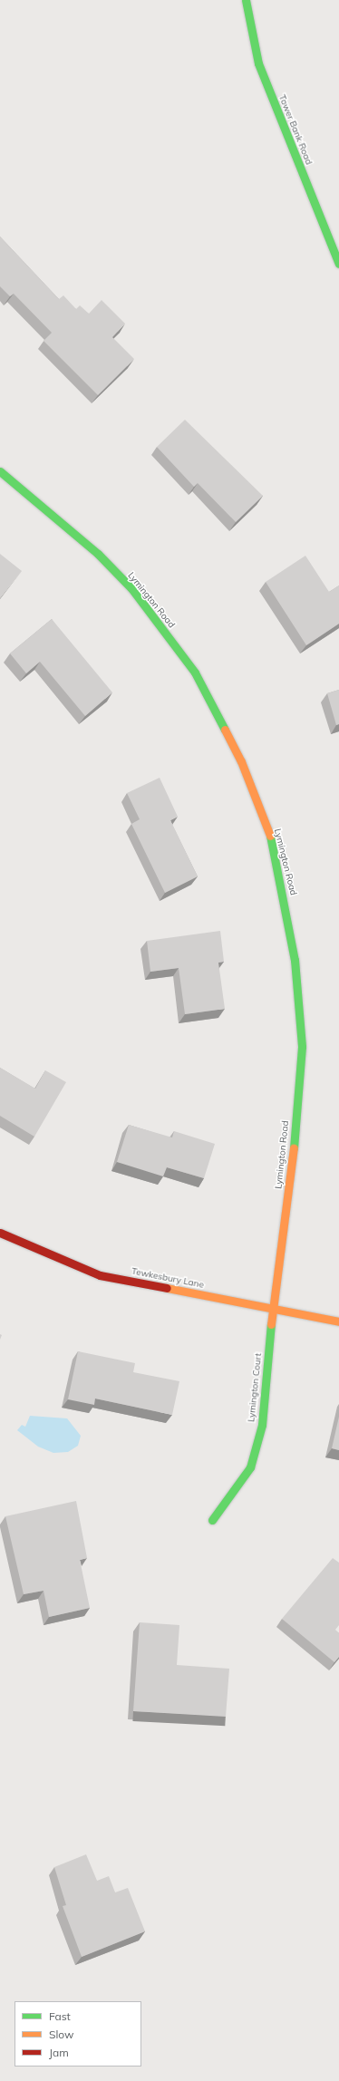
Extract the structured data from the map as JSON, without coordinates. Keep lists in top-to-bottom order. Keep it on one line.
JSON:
{"streets":{"street":["Tower Bank Road","Lymington Road","Tewkesbury Lane","Lymington Court"]},"crossings":[["Lymington Road","Tewkesbury Lane"],["Lymington Road","Lymington Court"],["Tewkesbury Lane","Lymington Court"]],"legend":["Fast","Slow","Jam"]}
